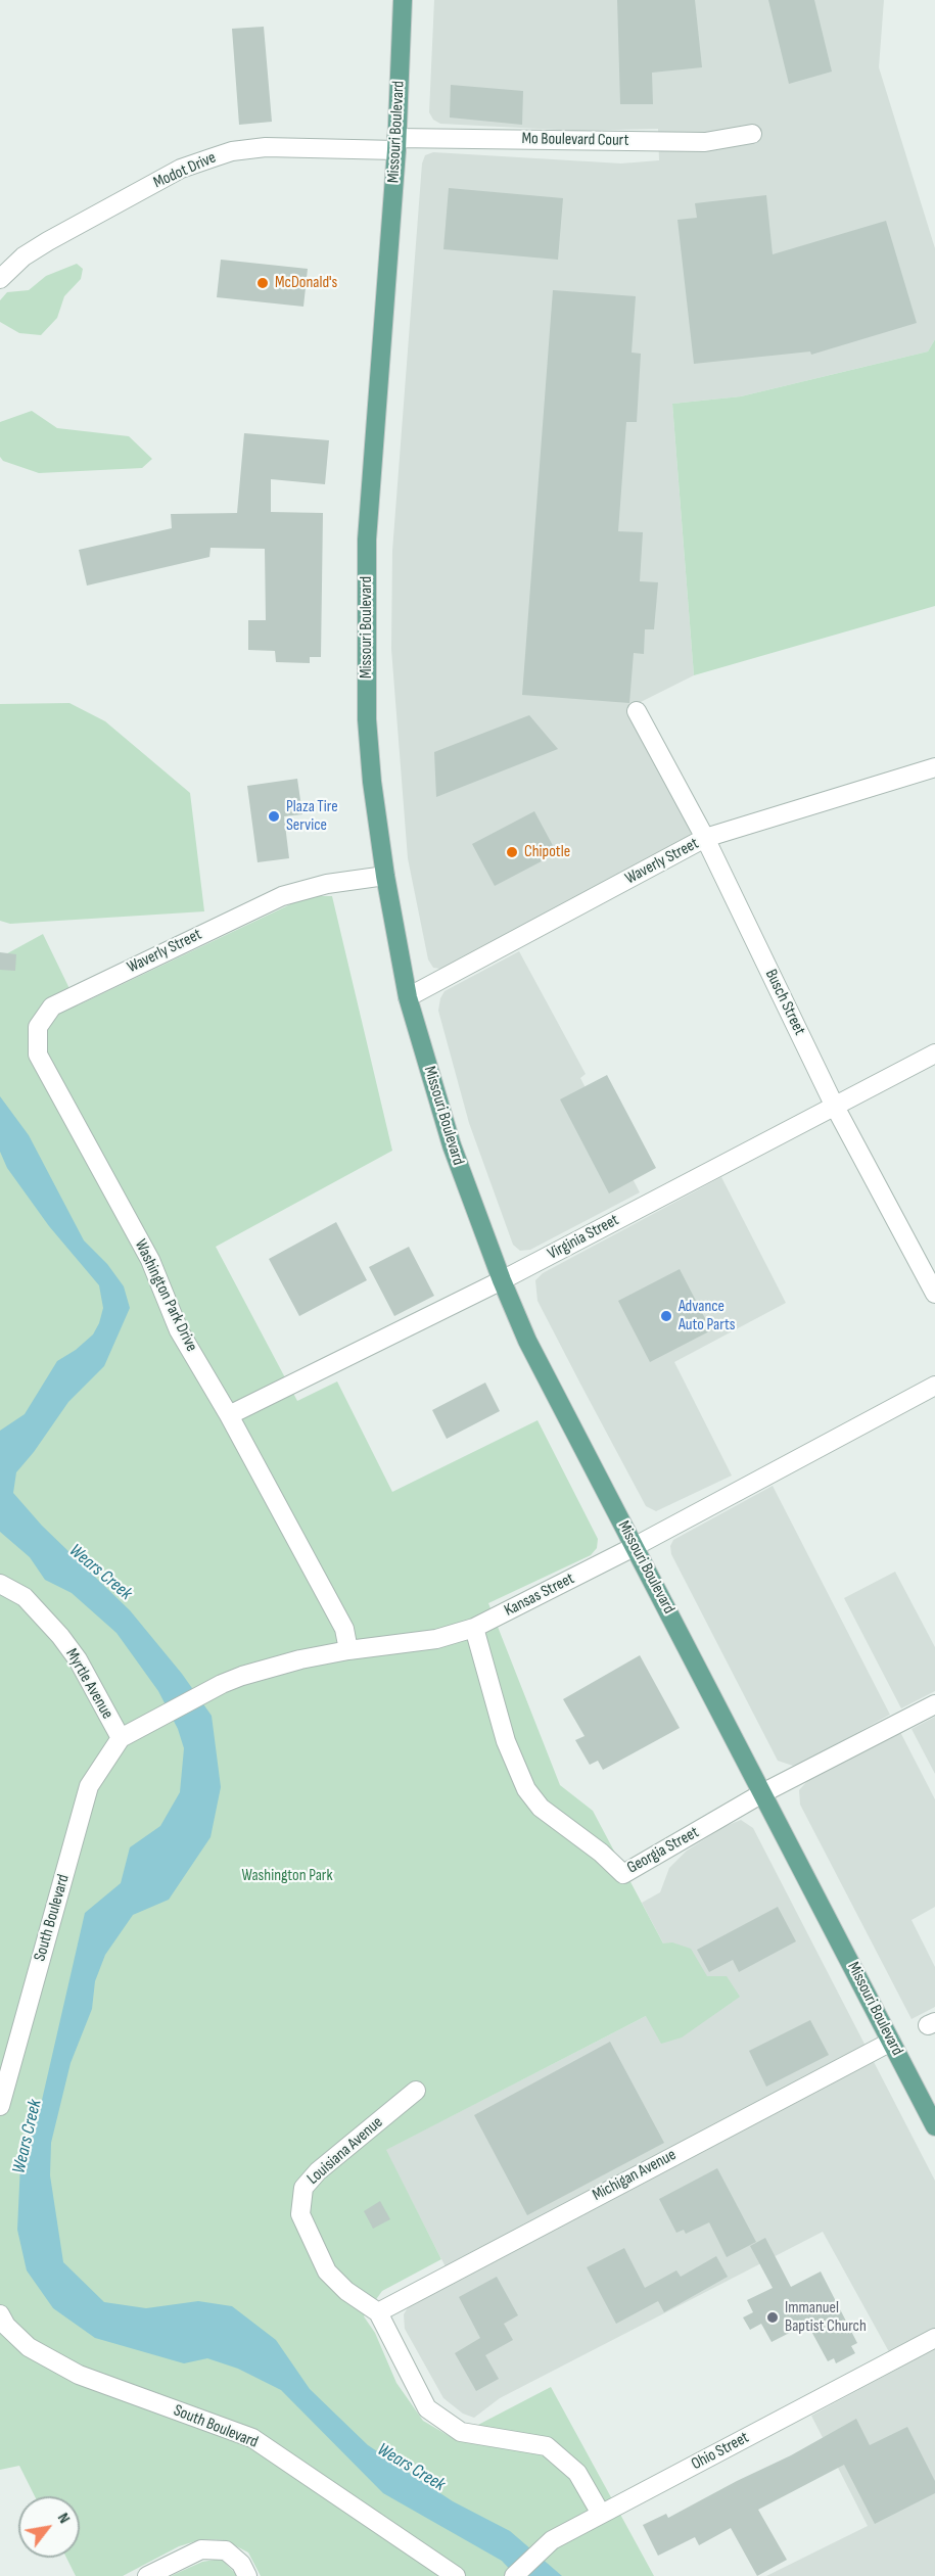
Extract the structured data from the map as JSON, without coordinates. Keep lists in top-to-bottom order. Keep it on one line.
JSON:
{"streets":{"main road":["Missouri Boulevard"],"street":["Mo Boulevard Court","Modot Drive","Waverly Street","Busch Street","Virginia Street","Washington Park Drive","Kansas Street","Myrtle Avenue","Georgia Street","South Boulevard","Louisiana Avenue","Michigan Avenue","Ohio Street"]},"crossings":[["Missouri Boulevard","Mo Boulevard Court"],["Missouri Boulevard","Modot Drive"],["Missouri Boulevard","Waverly Street"],["Missouri Boulevard","Virginia Street"],["Missouri Boulevard","Kansas Street"],["Missouri Boulevard","Georgia Street"],["Missouri Boulevard","Michigan Avenue"],["Mo Boulevard Court","Modot Drive"],["Waverly Street","Busch Street"],["Waverly Street","Washington Park Drive"],["Busch Street","Virginia Street"],["Virginia Street","Washington Park Drive"],["Washington Park Drive","Kansas Street"],["Kansas Street","Myrtle Avenue"],["Kansas Street","Georgia Street"],["Kansas Street","South Boulevard"],["Myrtle Avenue","South Boulevard"],["Louisiana Avenue","Michigan Avenue"],["Louisiana Avenue","Ohio Street"]],"water":["Wears Creek"],"parks":["Washington Park"],"places":["McDonald's","Plaza Tire Service","Chipotle","Advance Auto Parts","Immanuel Baptist Church"],"north":"top right"}
